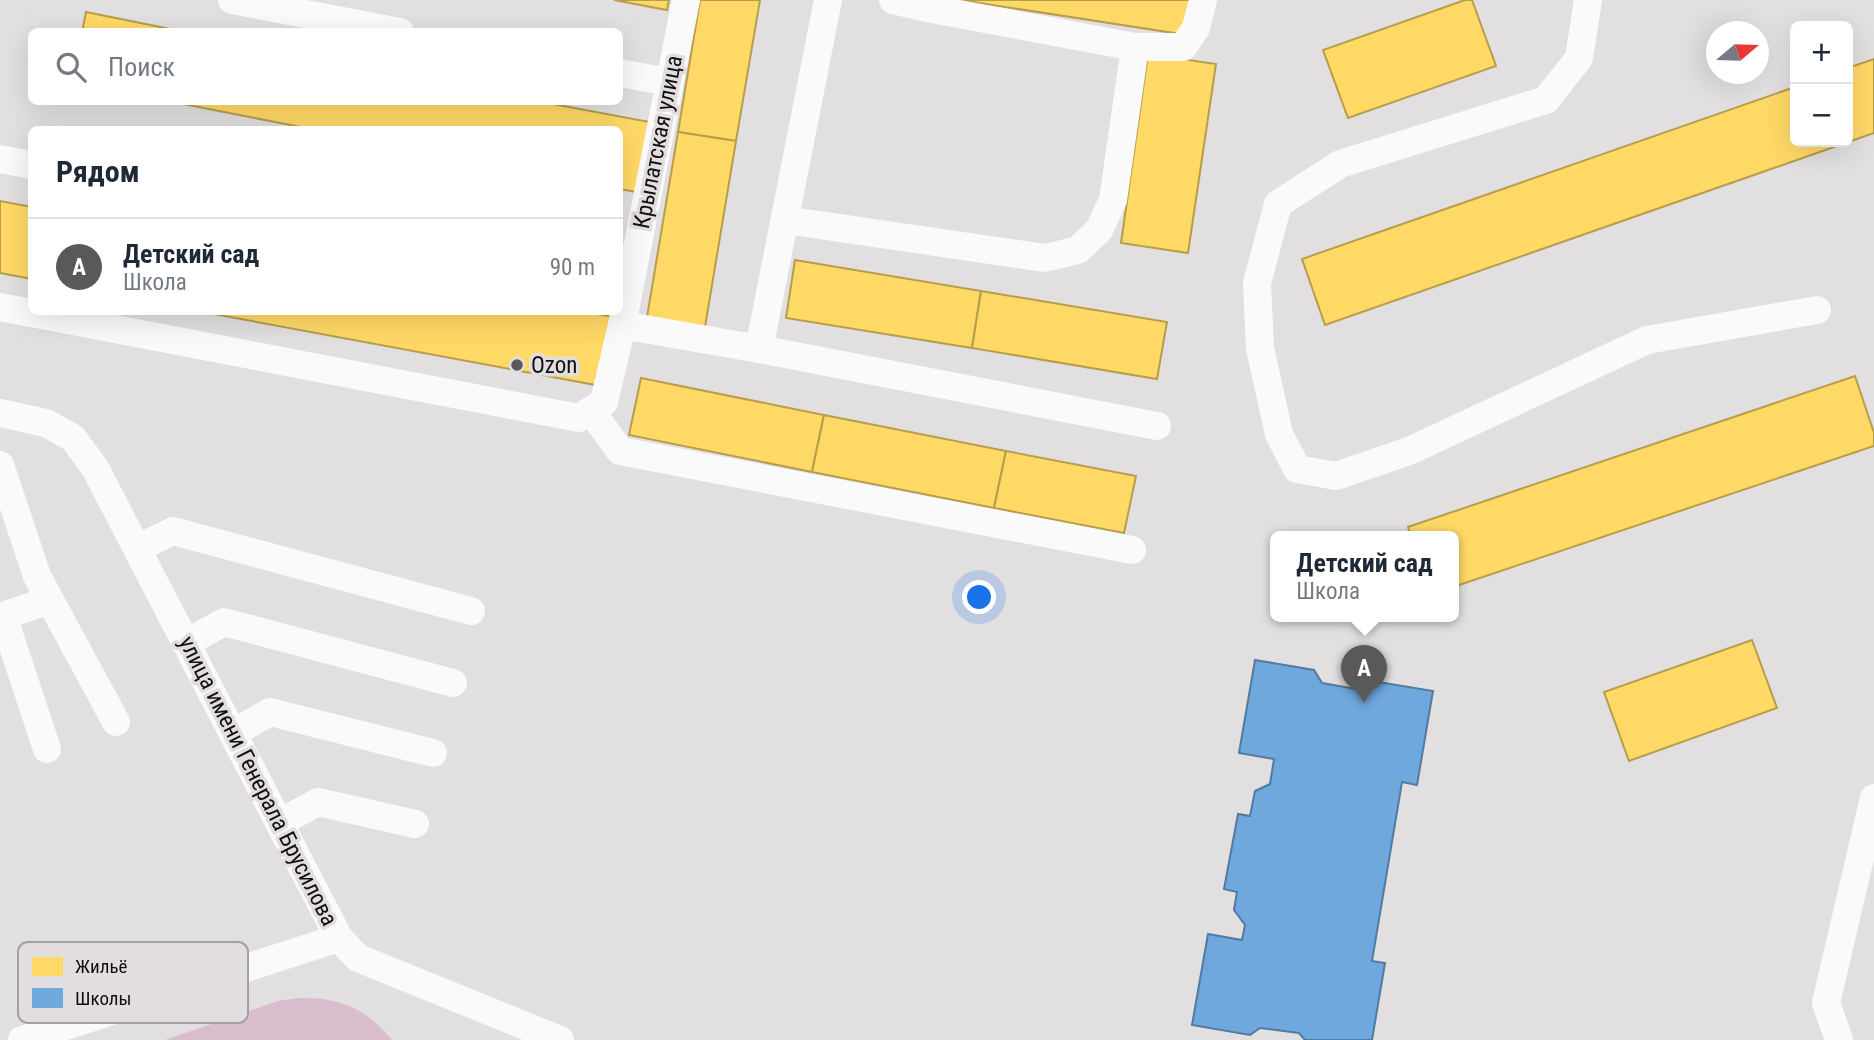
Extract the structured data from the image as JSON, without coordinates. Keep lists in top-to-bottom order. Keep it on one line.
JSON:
{"streets":{"street":["Крылатская улица","улица имени Генерала Брусилова"]},"places":["Ozon"],"legend":["Жильё","Школы"],"north":"right","page":{"map_buttons":["+","−"],"search":"Поиск","heading":"Рядом","list":[{"mark":"A","name":"Детский сад","note":"Школа","value":"90 m"}],"popup":["Детский сад","Школа"],"pins":"A"}}
